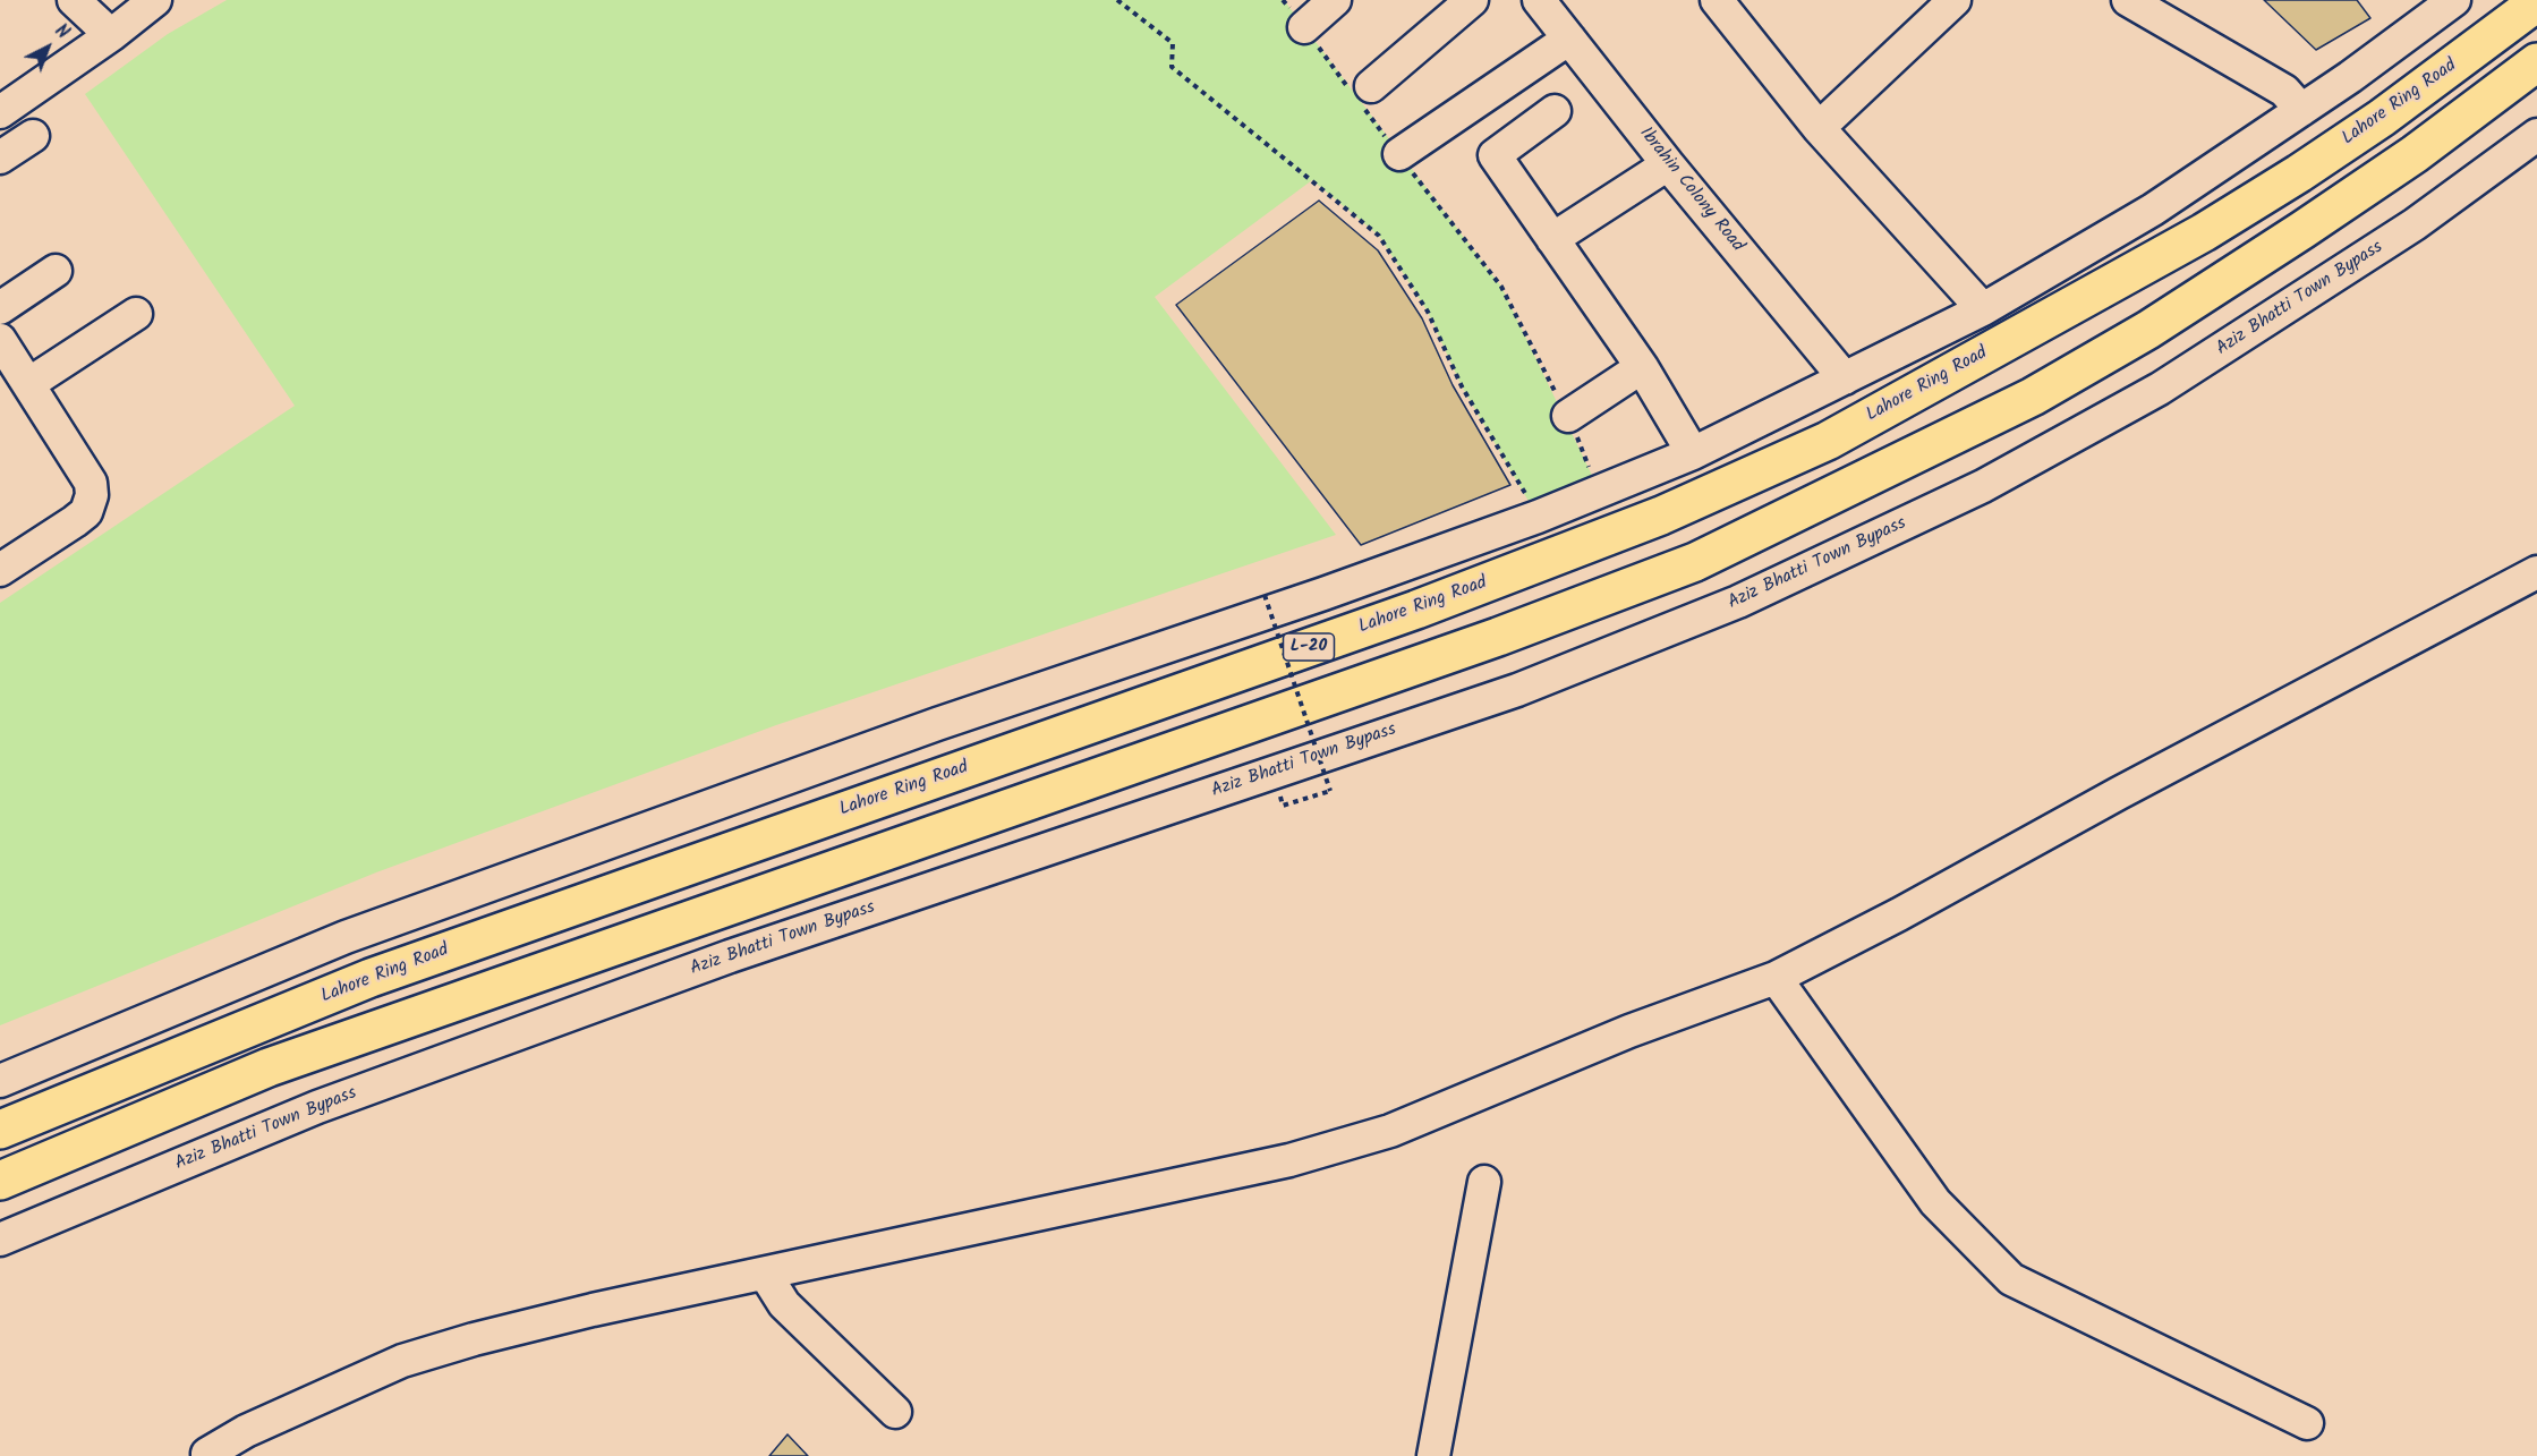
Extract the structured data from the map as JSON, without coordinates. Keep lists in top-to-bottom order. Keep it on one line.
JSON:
{"streets":{"highway":["Lahore Ring Road","L-20"],"street":["Ibrahin Colony Road","Aziz Bhatti Town Bypass"]},"north":"top right"}
